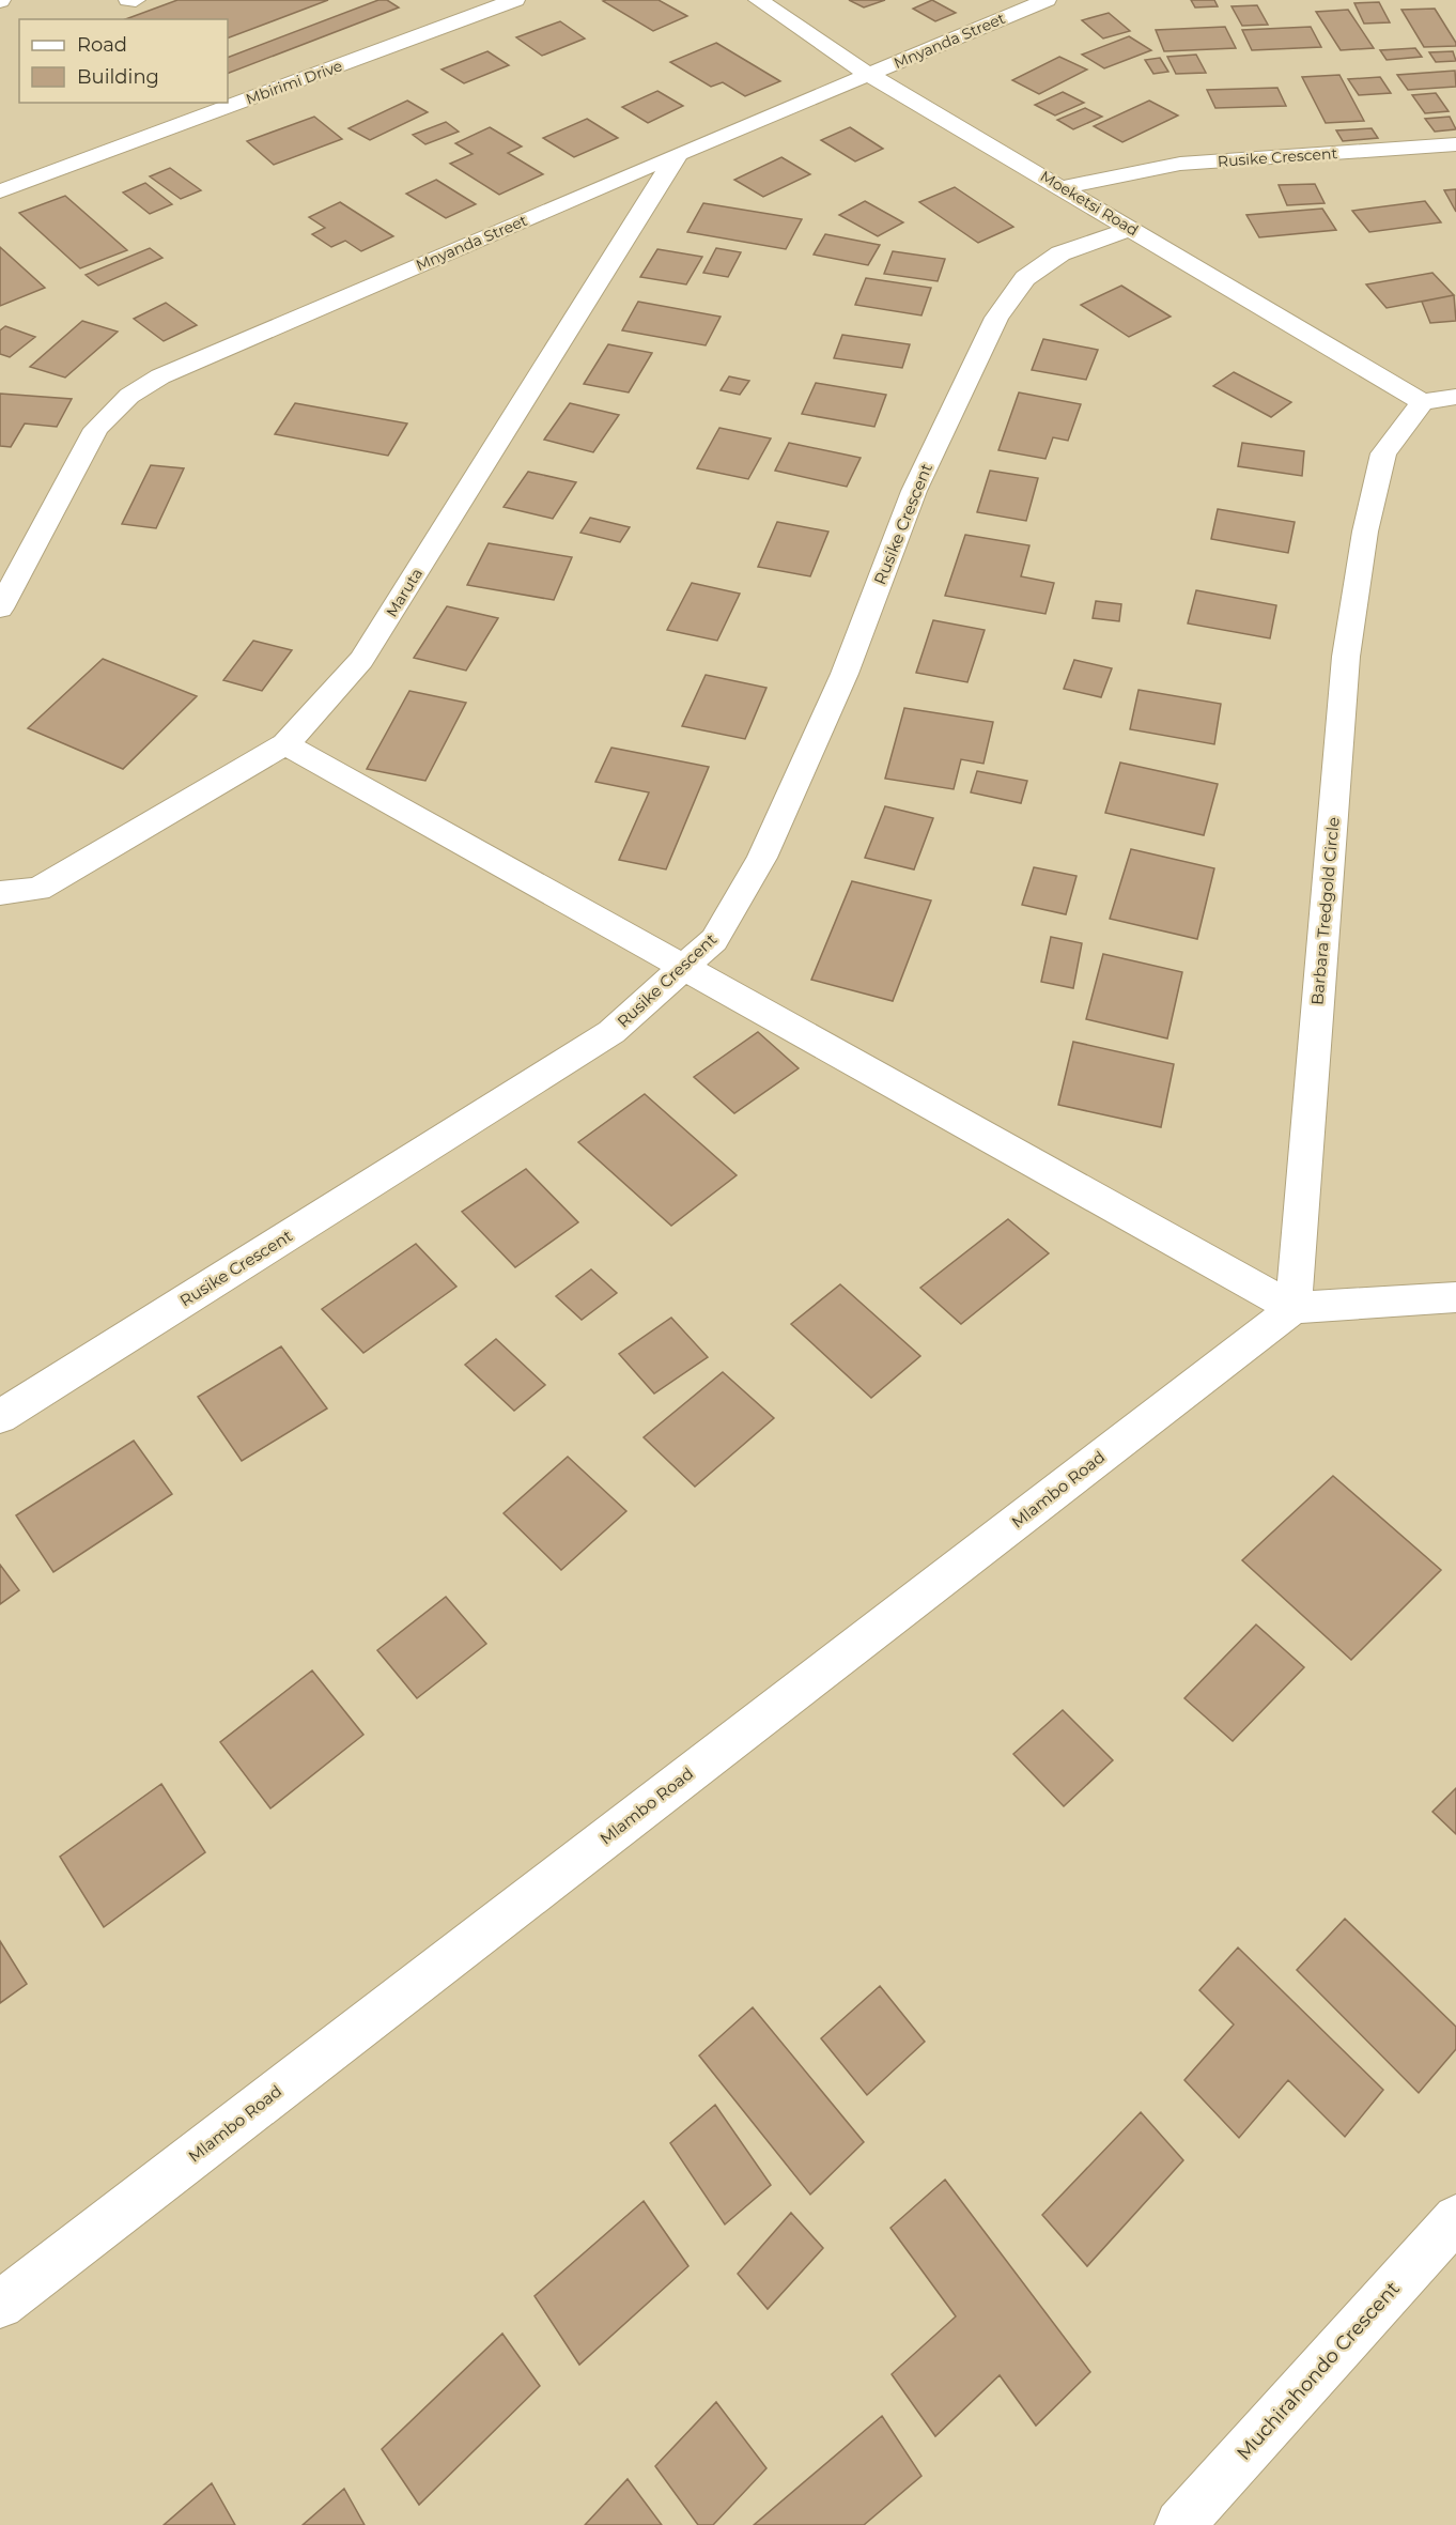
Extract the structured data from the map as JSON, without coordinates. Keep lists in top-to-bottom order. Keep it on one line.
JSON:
{"streets":{"street":["Mnyanda Street","Mbirimi Drive","Rusike Crescent","Moeketsi Road","Maruta","Barbara Tredgold Circle","Mlambo Road","Muchirahondo Crescent"]},"crossings":[["Mnyanda Street","Moeketsi Road"],["Mnyanda Street","Maruta"],["Rusike Crescent","Moeketsi Road"],["Moeketsi Road","Barbara Tredgold Circle"],["Barbara Tredgold Circle","Mlambo Road"]],"legend":["Road","Building"]}
